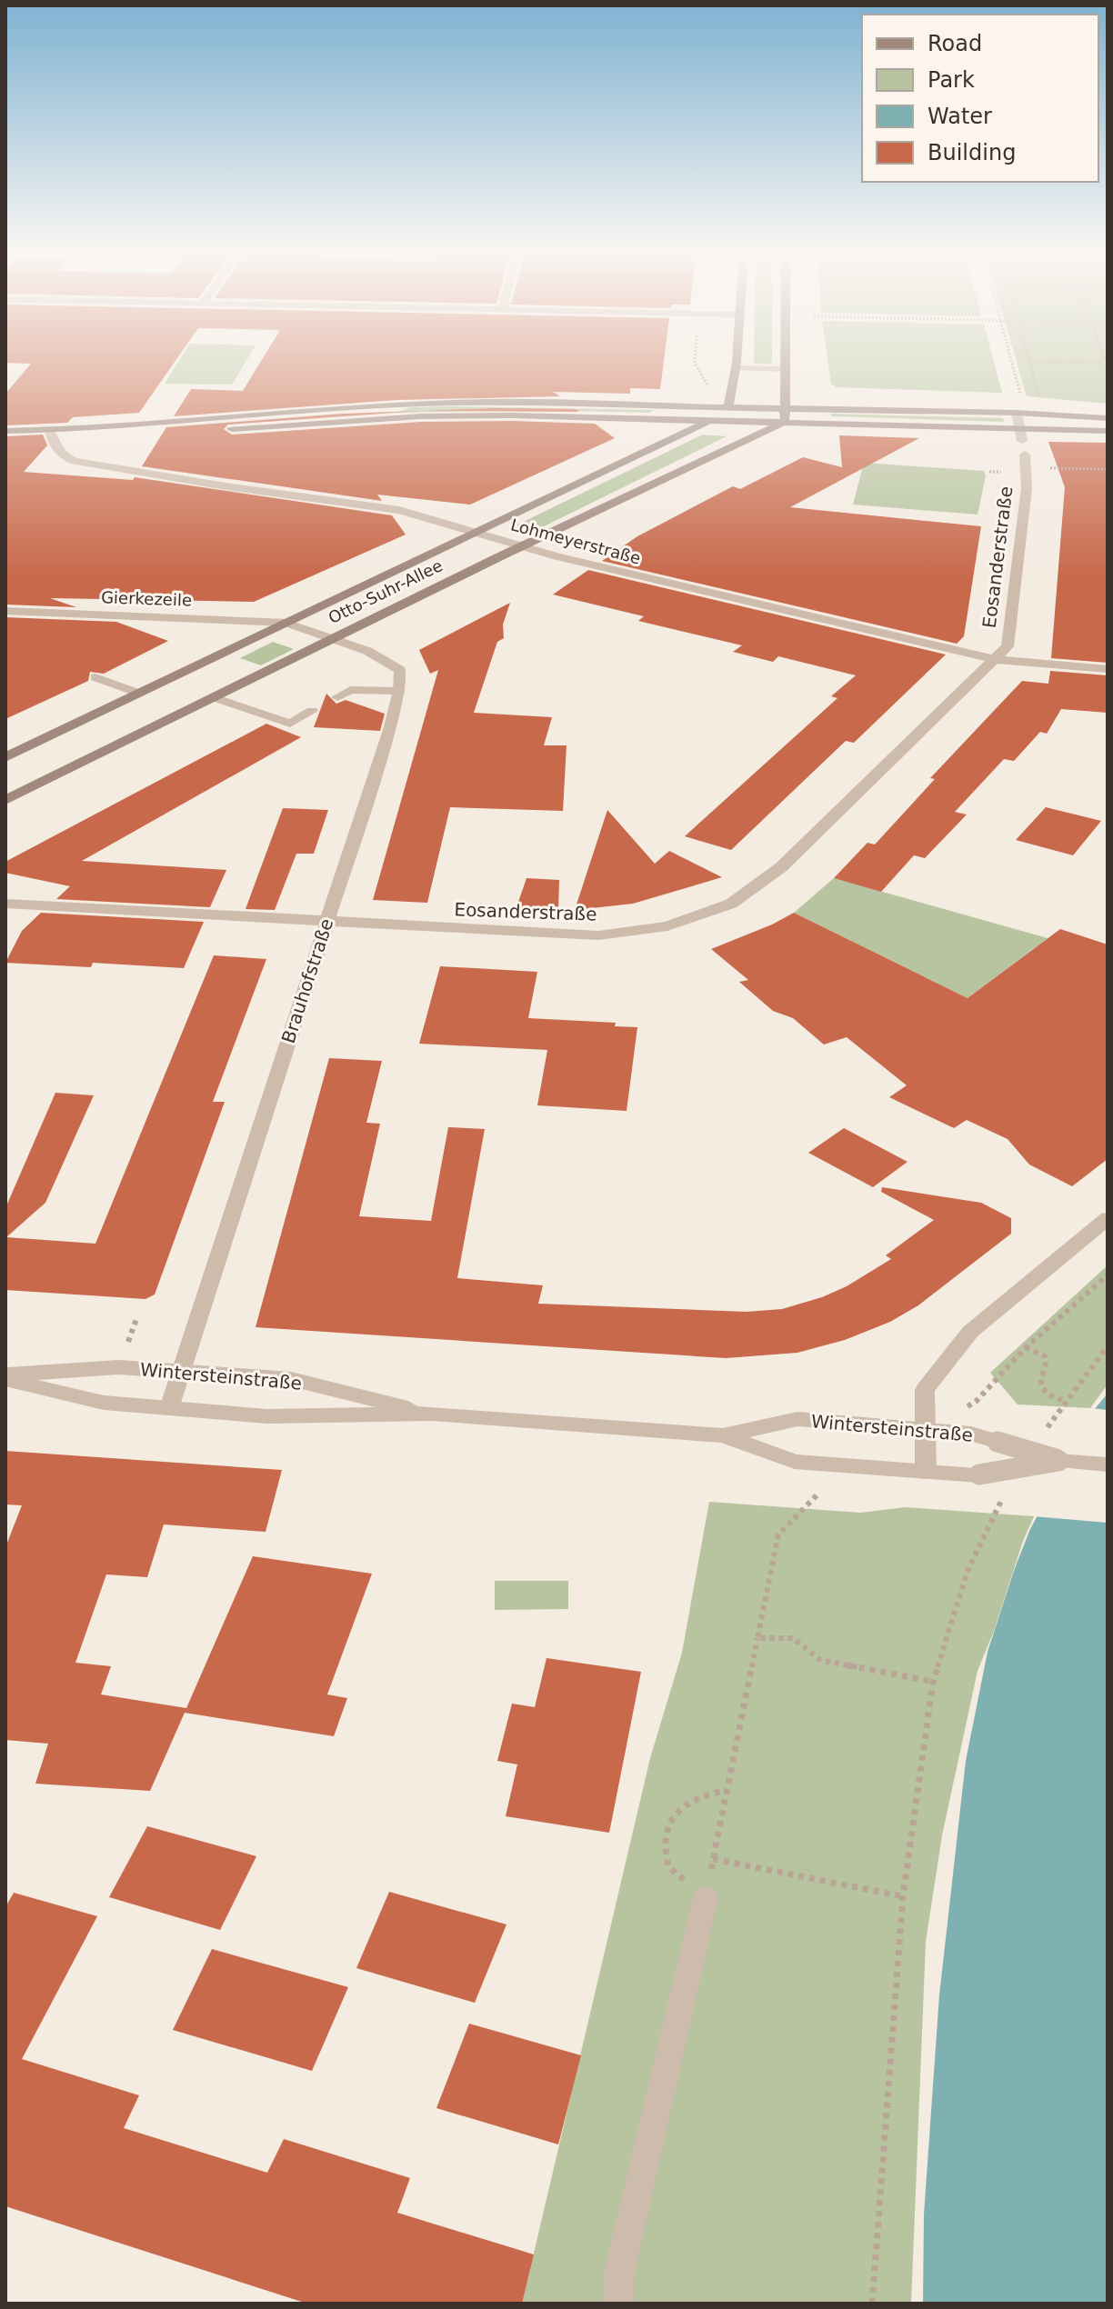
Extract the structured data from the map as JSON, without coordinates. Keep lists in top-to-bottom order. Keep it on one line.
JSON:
{"streets":{"main road":["Otto-Suhr-Allee"],"street":["Lohmeyerstraße","Eosanderstraße","Gierkezeile","Brauhofstraße","Wintersteinstraße"]},"crossings":[["Lohmeyerstraße","Eosanderstraße"],["Lohmeyerstraße","Otto-Suhr-Allee"],["Eosanderstraße","Brauhofstraße"],["Otto-Suhr-Allee","Gierkezeile"],["Brauhofstraße","Wintersteinstraße"]],"legend":["Road","Park","Water","Building"]}
